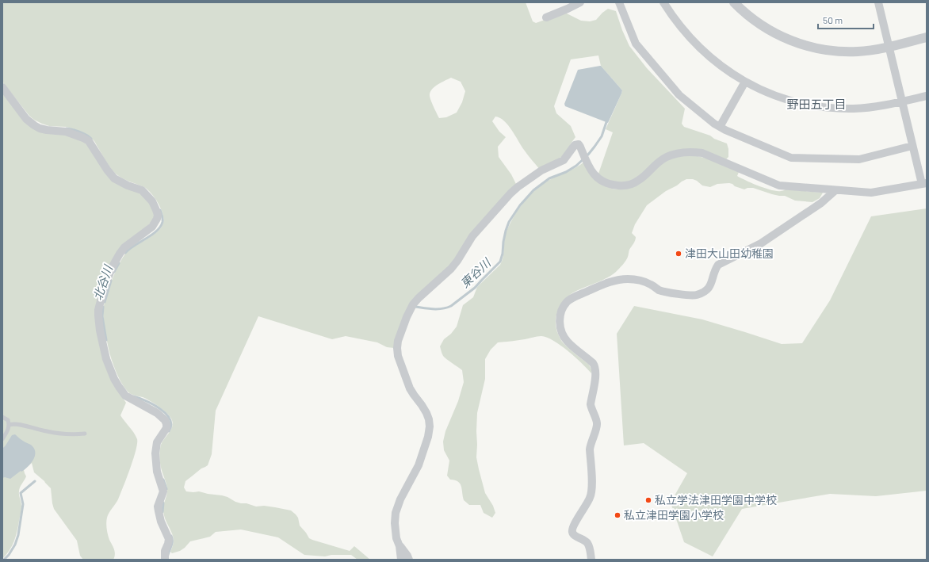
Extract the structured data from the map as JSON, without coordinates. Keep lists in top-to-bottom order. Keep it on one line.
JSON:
{"districts":["野田五丁目"],"water":["東谷川","北谷川"],"places":["津田大山田幼稚園","私立学法津田学園中学校","私立津田学園小学校"],"scale_bar":"50 m"}
